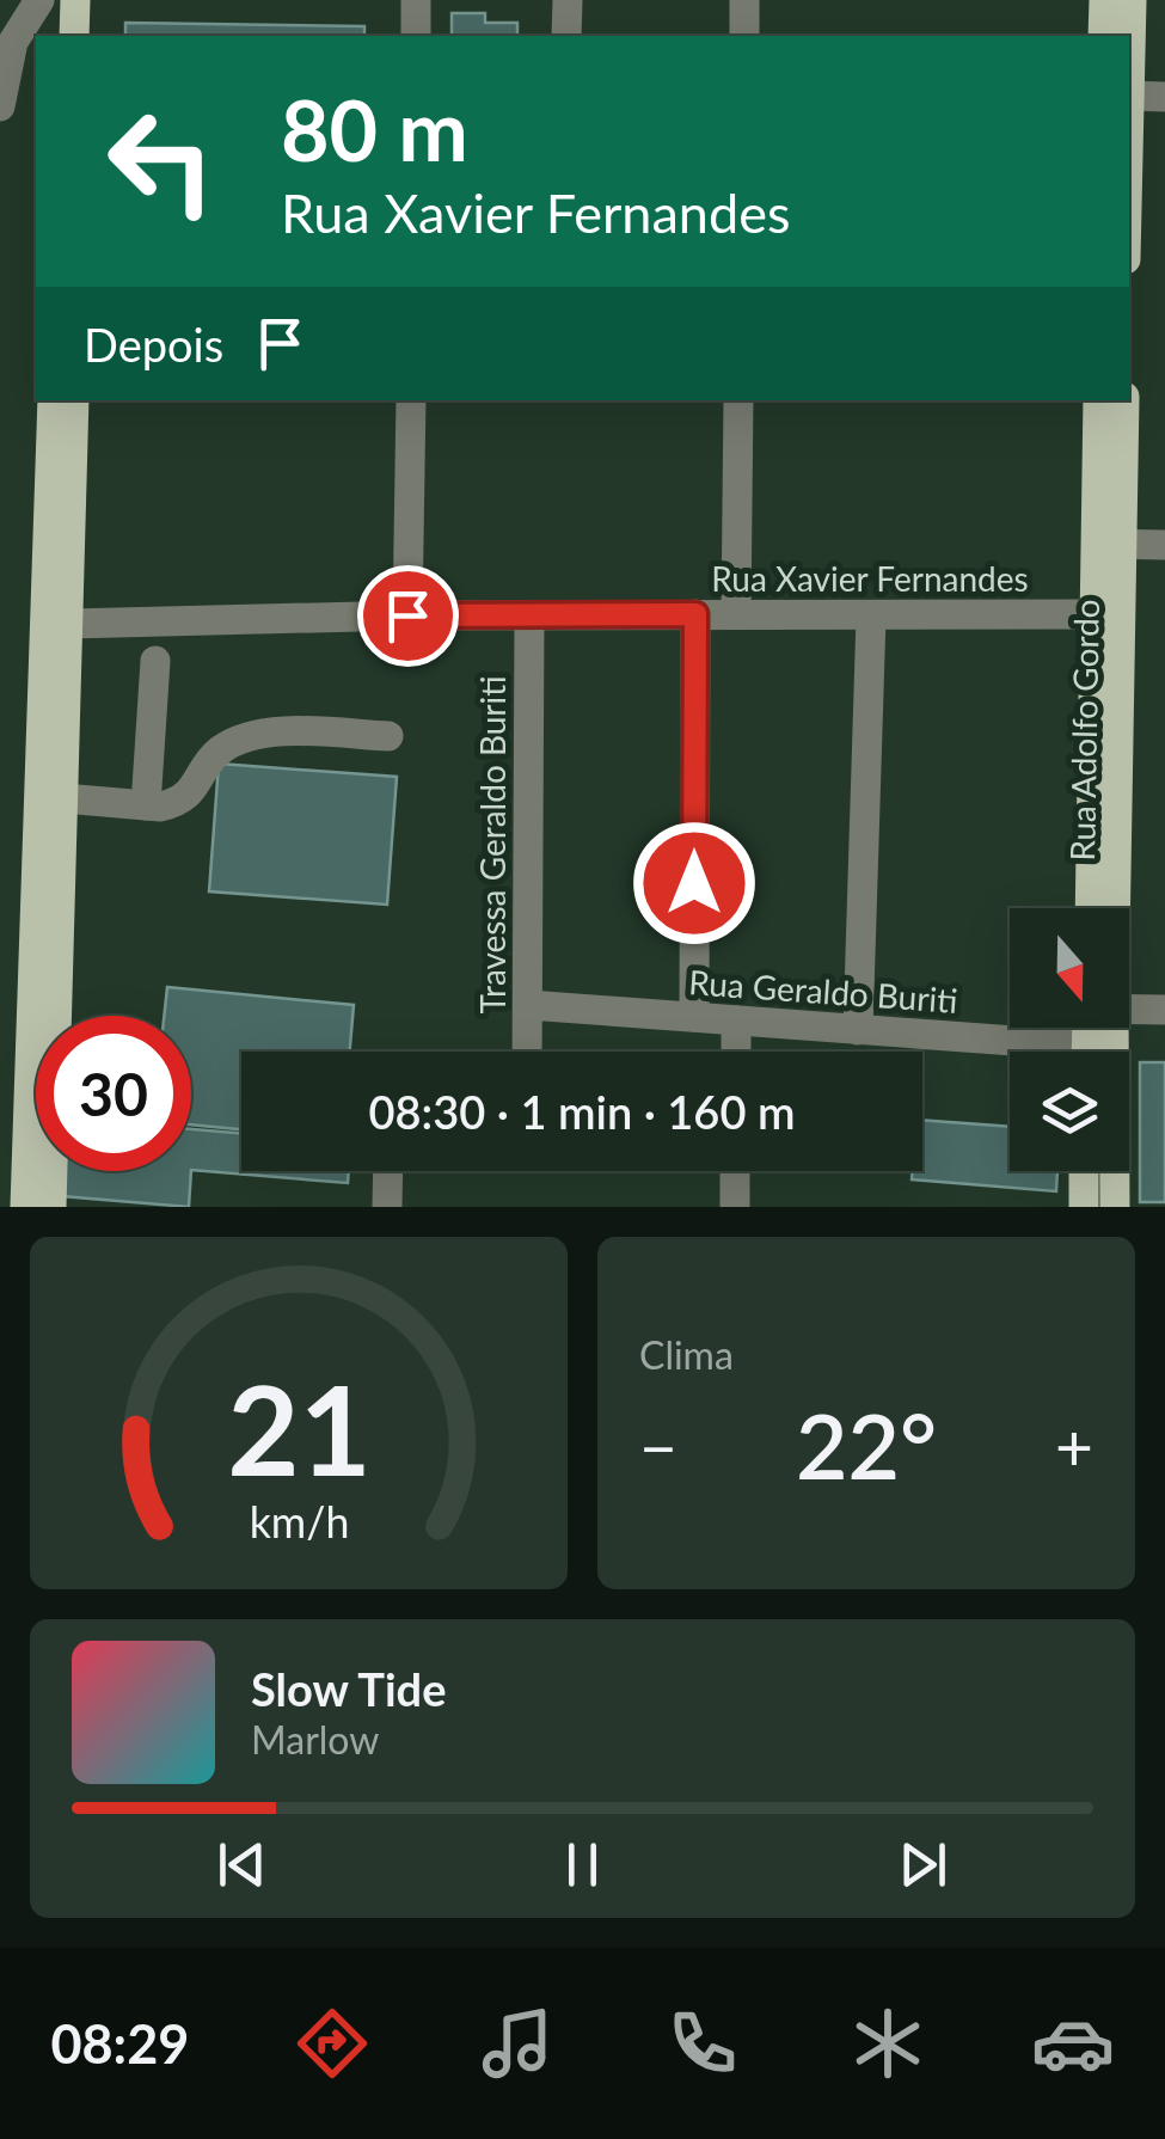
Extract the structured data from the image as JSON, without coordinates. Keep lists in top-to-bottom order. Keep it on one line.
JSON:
{"streets":{"main road":["Rua Adolfo Gordo"],"street":["Rua Xavier Fernandes","Travessa Geraldo Buriti","Rua Geraldo Buriti"]},"crossings":[["Rua Xavier Fernandes","Rua Adolfo Gordo"],["Rua Xavier Fernandes","Travessa Geraldo Buriti"],["Travessa Geraldo Buriti","Rua Geraldo Buriti"]],"north":"bottom","page":{"turn":["80 m","Rua Xavier Fernandes"],"then":"Depois","limit":"30","trip":"08:30 · 1 min · 160 m","tile":"Clima","heat":["−","22°","+"],"song":["Slow Tide","Marlow"],"tabs":"08:29","gauge":["21","km/h"]}}
